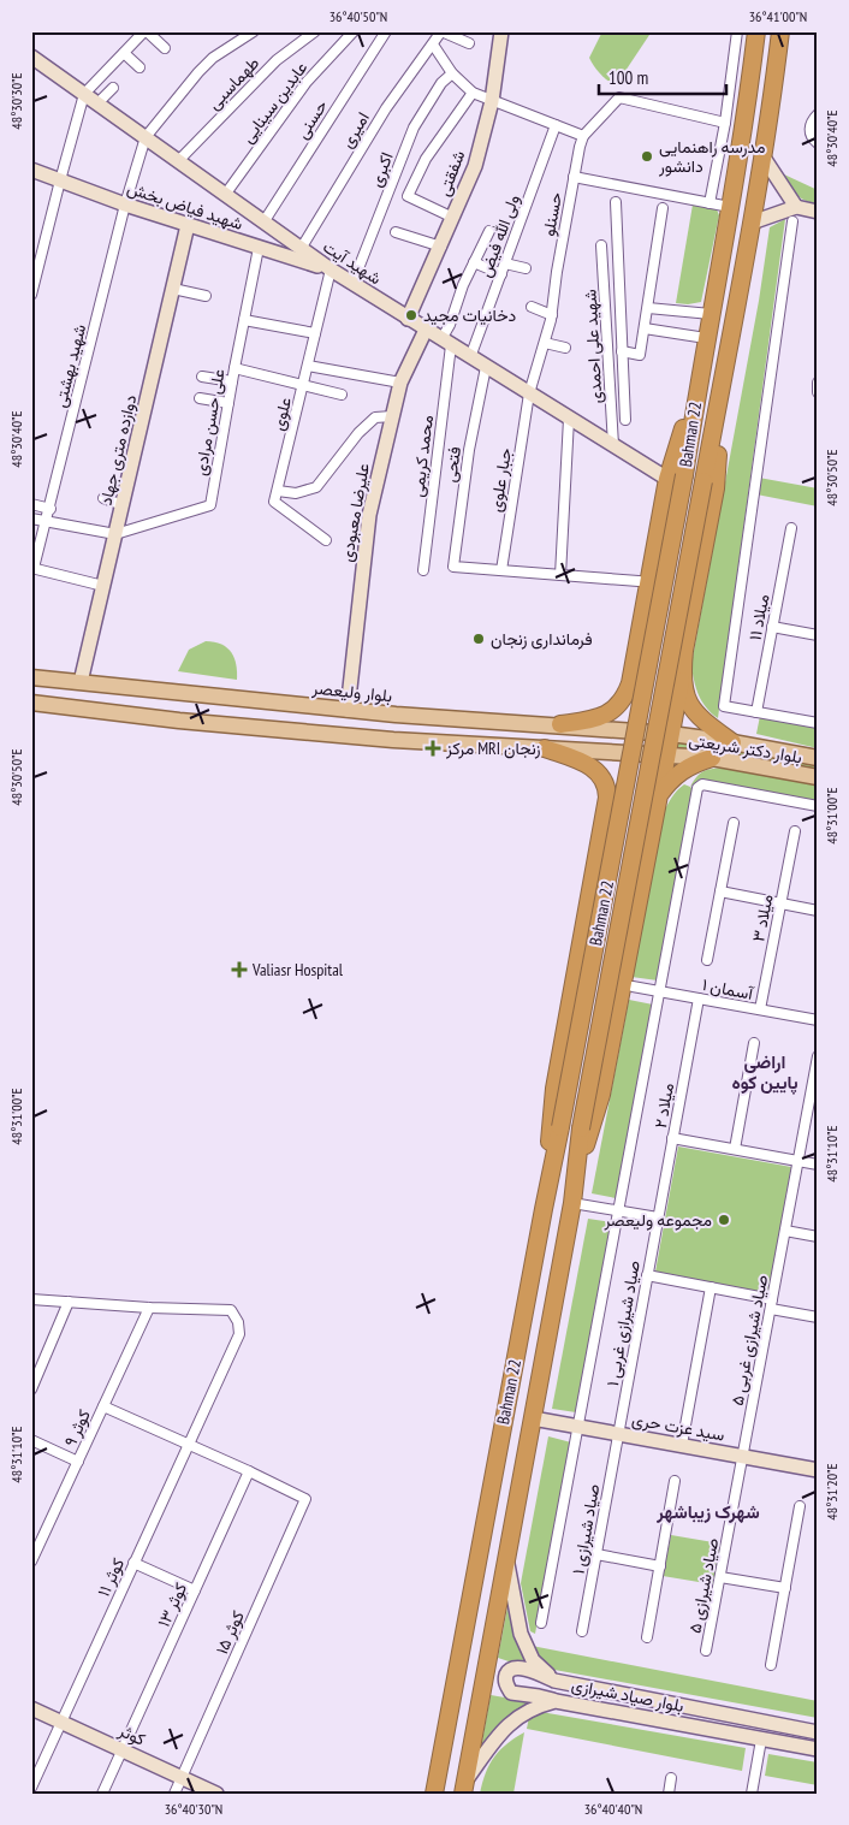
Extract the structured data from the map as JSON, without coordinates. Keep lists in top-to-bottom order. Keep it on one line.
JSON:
{"streets":{"highway":["Bahman 22"],"main road":["شفقتی","شهید فیاض بخش","شهید آیت","دوازده متری جهاد","علیرضا معبودی","بلوار ولیعصر","بلوار دکتر شریعتی","سید عزت حری","بلوار صیاد شیرازی","کوثر"],"street":["طهماسبی","عابدین سینایی","حسنی","امیری","اکبری","حسنلو","ولی الله فیض","شهید علی احمدی","شهید بهشتی","علوی","علی حسن مرادی","محمد کریمی","فتحی","جبار علوی","میلاد ۱۱","میلاد ۳","آسمان ۱","میلاد ۲","صیاد شیرازی غربی ۱","صیاد شیرازی غربی ۵","کوثر ۹","صیاد شیرازی ۱","کوثر ۱۱","صیاد شیرازی ۵","کوثر ۱۳","۱۵ کوثر"]},"crossings":[["طهماسبی","شهید آیت"],["عابدین سینایی","شهید آیت"],["حسنی","شهید آیت"],["امیری","شهید آیت"],["اکبری","شهید آیت"],["شفقتی","شهید آیت"],["شهید فیاض بخش","شهید آیت"],["شهید فیاض بخش","شهید بهشتی"],["شهید فیاض بخش","علوی"],["شهید فیاض بخش","علی حسن مرادی"],["شهید فیاض بخش","دوازده متری جهاد"],["حسنلو","شهید آیت"],["حسنلو","جبار علوی"],["ولی الله فیض","شهید آیت"],["شهید آیت","شهید علی احمدی"],["شهید آیت","شهید بهشتی"],["شهید آیت","علوی"],["شهید آیت","محمد کریمی"],["شهید آیت","فتحی"],["شهید آیت","جبار علوی"],["شهید آیت","علیرضا معبودی"],["علی حسن مرادی","دوازده متری جهاد"],["Bahman 22","سید عزت حری"],["Bahman 22","بلوار صیاد شیرازی"],["دوازده متری جهاد","بلوار ولیعصر"],["فتحی","جبار علوی"],["علیرضا معبودی","بلوار ولیعصر"],["بلوار ولیعصر","بلوار دکتر شریعتی"],["میلاد ۳","آسمان ۱"],["آسمان ۱","میلاد ۲"],["میلاد ۲","صیاد شیرازی غربی ۱"],["صیاد شیرازی غربی ۱","سید عزت حری"],["صیاد شیرازی غربی ۱","صیاد شیرازی ۱"],["صیاد شیرازی غربی ۵","سید عزت حری"],["صیاد شیرازی غربی ۵","صیاد شیرازی ۵"],["سید عزت حری","صیاد شیرازی ۱"],["سید عزت حری","صیاد شیرازی ۵"],["کوثر ۹","کوثر ۱۱"],["کوثر ۱۱","کوثر"],["کوثر ۱۳","۱۵ کوثر"],["کوثر ۱۳","کوثر"],["۱۵ کوثر","کوثر"]],"districts":["اراضی پایین کوه","شهرک زیباشهر"],"places":{"other":["مدرسه راهنمایی دانشور","دخانیات مجید","فرمانداری زنجان","مجموعه ولیعصر"],"health":["مرکز MRI زنجان","Valiasr Hospital"]},"scale_bar":"100 m","coordinates":["36°40'50\"N","36°41'00\"N","48°30'30\"E","48°30'40\"E","48°30'50\"E","48°31'00\"E","48°31'10\"E","48°31'20\"E","36°40'30\"N","36°40'40\"N"]}
